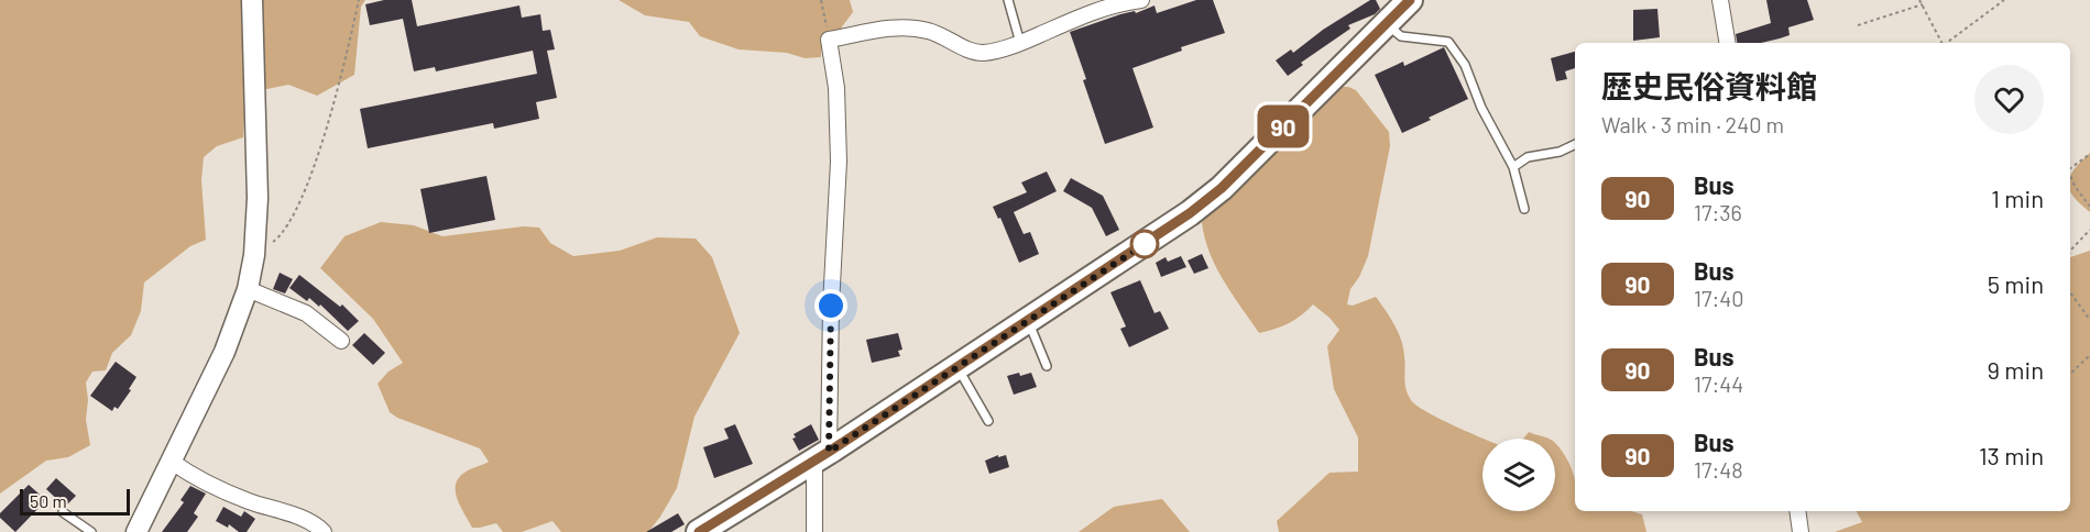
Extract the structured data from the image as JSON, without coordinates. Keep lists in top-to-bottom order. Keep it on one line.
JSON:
{"lines":["bus line 90"],"scale_bar":"50 m","page":{"on_map":"90","heading":["歴史民俗資料館","Walk · 3 min · 240 m"],"list":[{"mark":"90","name":"Bus","note":"17:36","value":"1 min"},{"mark":"90","name":"Bus","note":"17:40","value":"5 min"},{"mark":"90","name":"Bus","note":"17:44","value":"9 min"},{"mark":"90","name":"Bus","note":"17:48","value":"13 min"}],"scale":"50 m"}}
